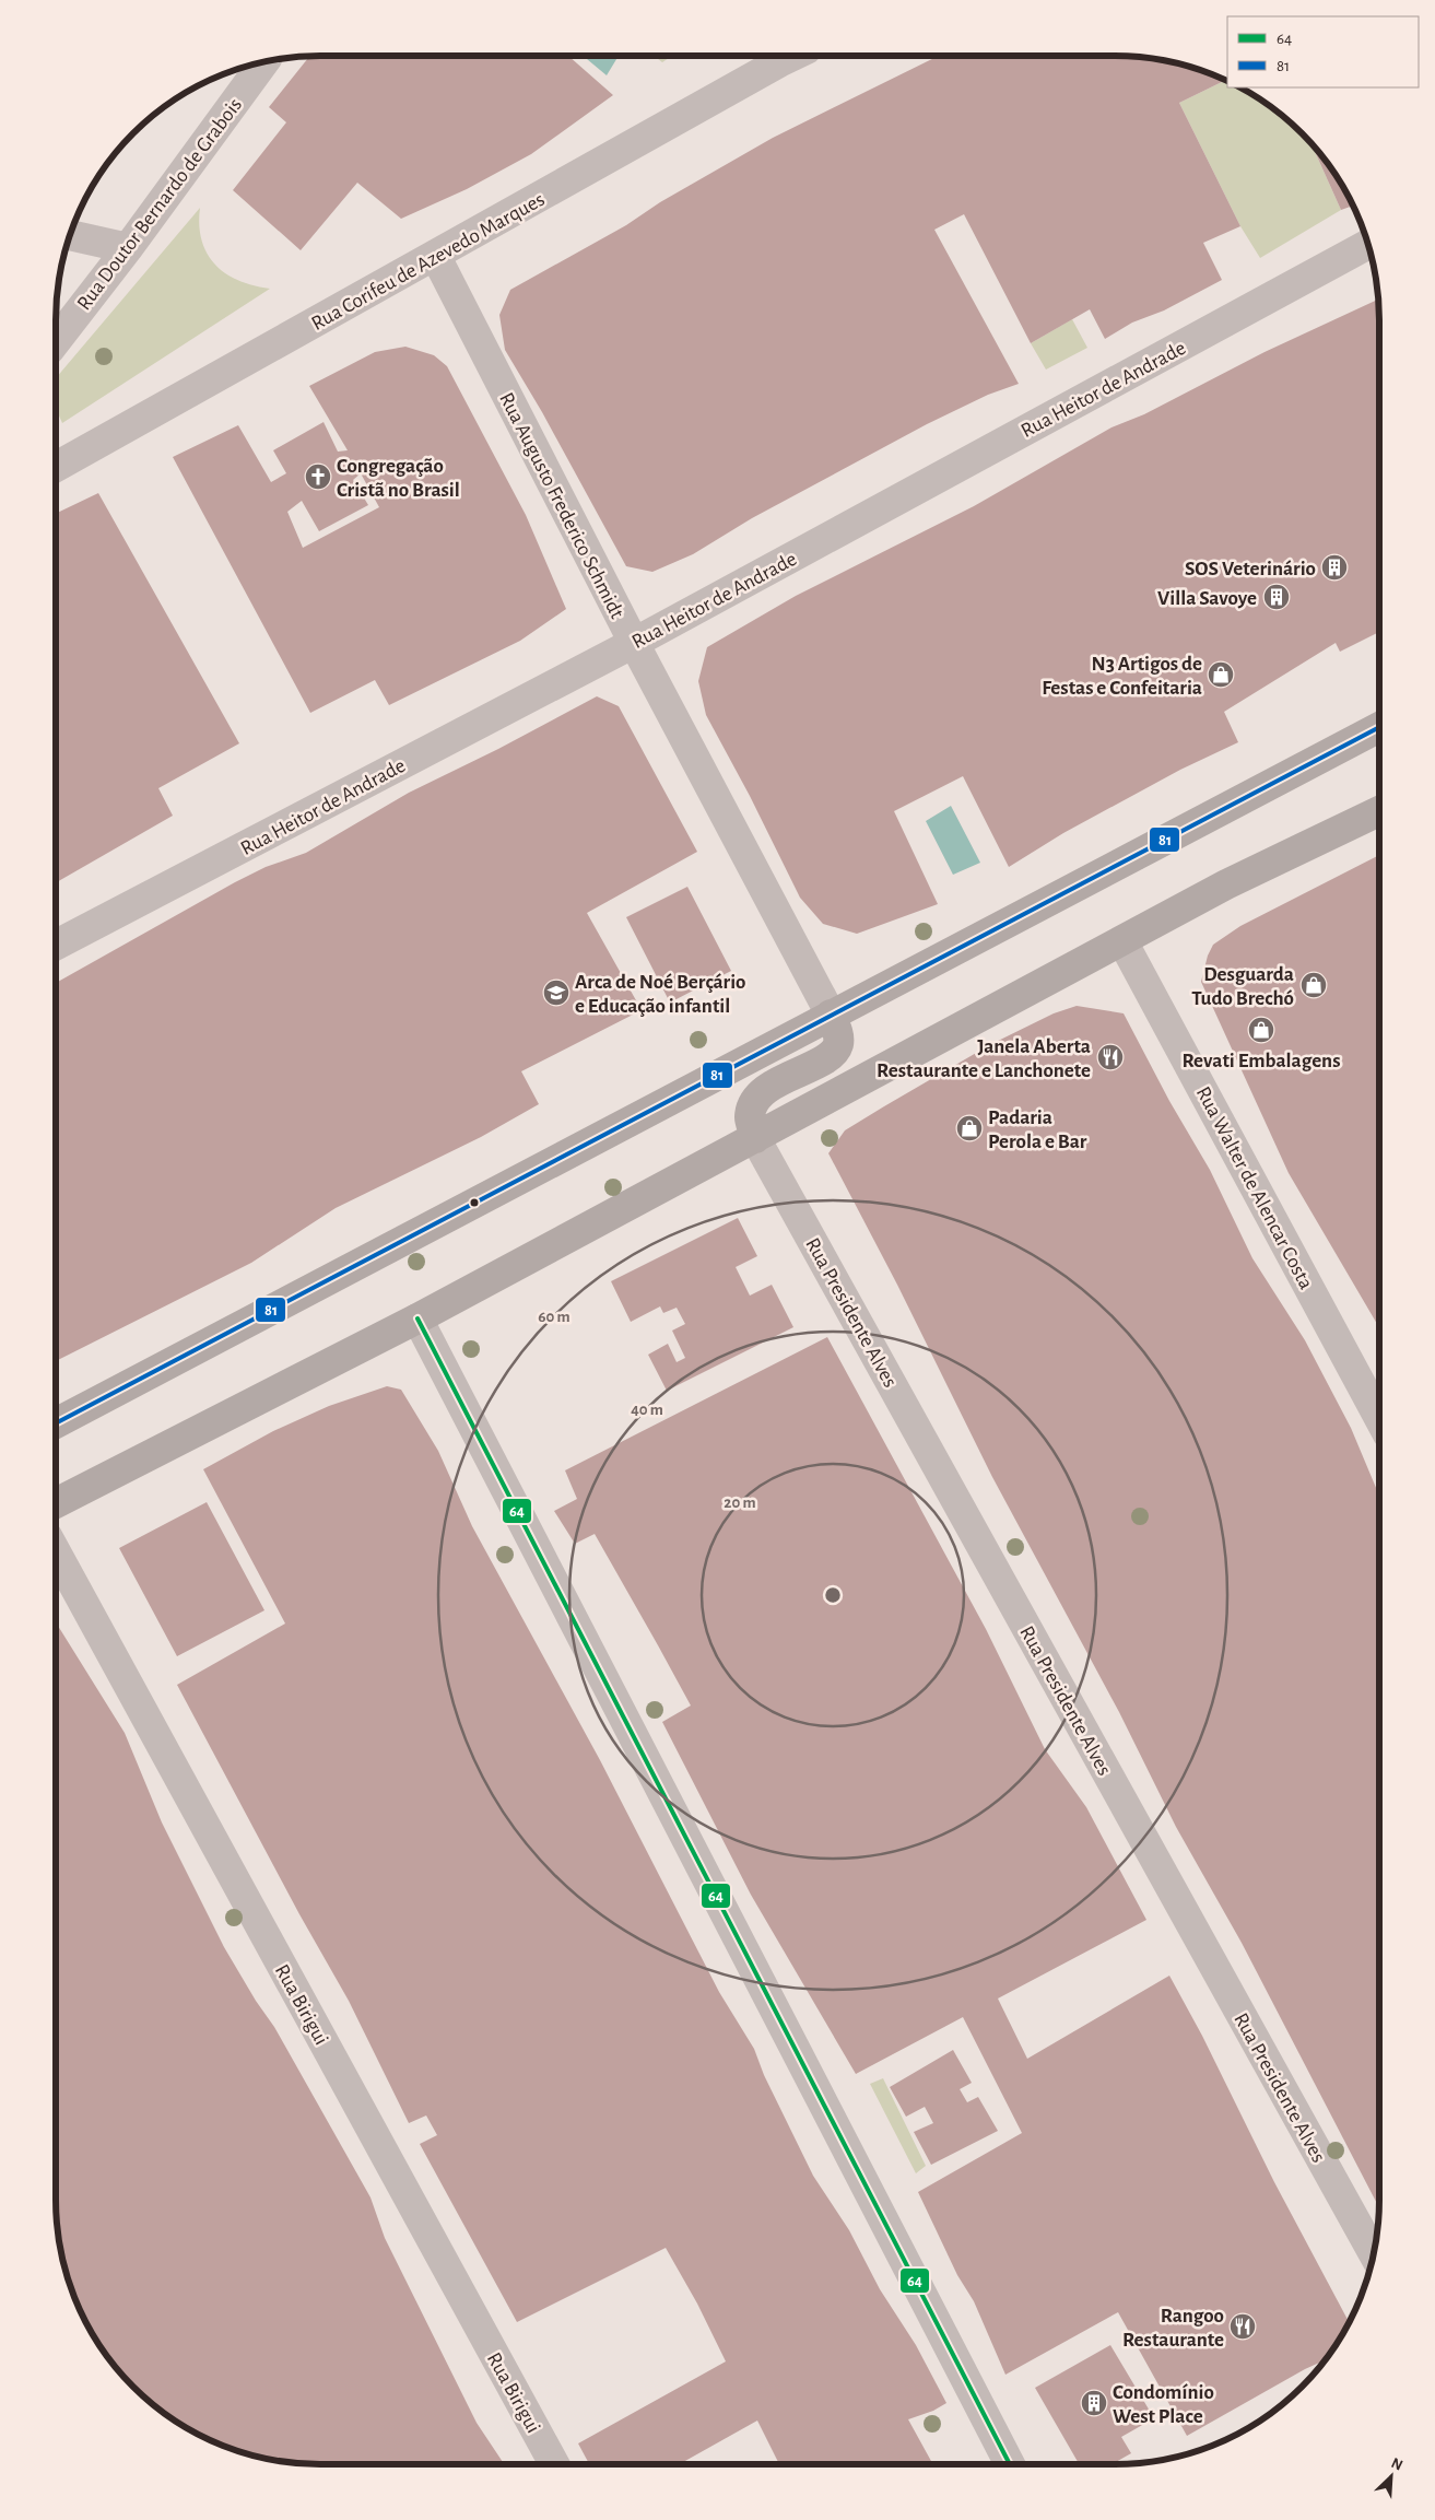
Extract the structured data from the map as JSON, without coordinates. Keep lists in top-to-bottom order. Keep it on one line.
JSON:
{"streets":{"street":["Rua Doutor Bernardo de Grabois","Rua Corifeu de Azevedo Marques","Rua Heitor de Andrade","Rua Augusto Frederico Schmidt","Rua Walter de Alencar Costa","Rua Presidente Alves","Rua Birigui"]},"crossings":[["Rua Corifeu de Azevedo Marques","Rua Augusto Frederico Schmidt"],["Rua Heitor de Andrade","Rua Augusto Frederico Schmidt"]],"places":{"church":["Congregação Cristã no Brasil"],"building":["SOS Veterinário","Villa Savoye","Condomínio West Place"],"shop":["N3 Artigos de Festas e Confeitaria","Desguarda Tudo Brechó","Revati Embalagens","Padaria Perola e Bar"],"school or university":["Arca de Noé Berçário e Educação infantil"],"restaurant":["Janela Aberta Restaurante e Lanchonete","Rangoo Restaurante"]},"lines":["transit line 81","transit line 64"],"legend":["64","81"],"north":"top right","rings":["60 m","40 m","20 m"]}
